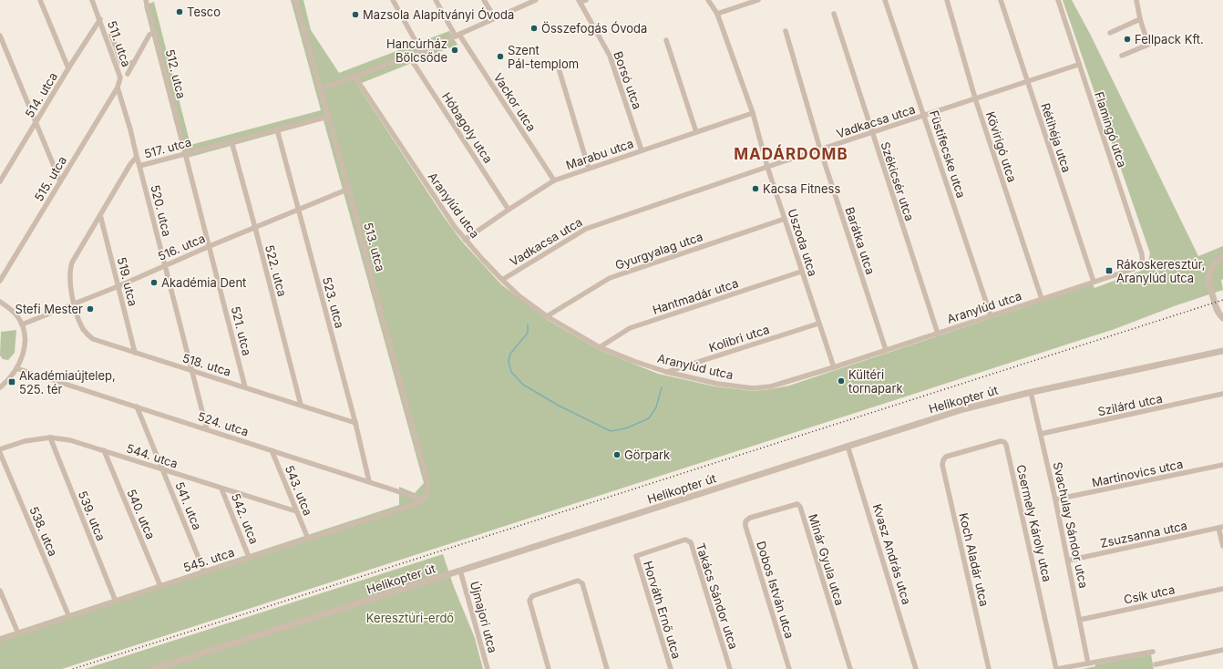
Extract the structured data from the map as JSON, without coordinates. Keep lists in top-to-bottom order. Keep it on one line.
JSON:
{"streets":{"street":["511. utca","512. utca","Borsó utca","514. utca","Vackor utca","Vadkacsa utca","Hóbagoly utca","Flamingó utca","Rétihéja utca","Kövirigó utca","517. utca","Marabu utca","Füstifecske utca","515. utca","Székicsér utca","Aranylúd utca","520. utca","Barátka utca","Uszoda utca","516. utca","513. utca","Gyurgyalag utca","522. utca","519. utca","Hantmadár utca","523. utca","521. utca","Kolibri utca","518. utca","Helikopter út","Szilárd utca","524. utca","544. utca","Martinovics utca","543. utca","541. utca","540. utca","539. utca","542. utca","Csermely Károly utca","Svachulay Sándor utca","538. utca","Zsuzsanna utca","Kvasz András utca","545. utca","Minár Gyula utca","Koch Aladár utca","Dobos István utca","Csík utca","Takács Sándor utca","Horváth Ernő utca","Újmajori utca"]},"crossings":[["511. utca","514. utca"],["511. utca","517. utca"],["511. utca","515. utca"],["512. utca","517. utca"],["512. utca","521. utca"],["Borsó utca","Marabu utca"],["Vackor utca","Marabu utca"],["Vadkacsa utca","Flamingó utca"],["Vadkacsa utca","Rétihéja utca"],["Vadkacsa utca","Kövirigó utca"],["Vadkacsa utca","Füstifecske utca"],["Vadkacsa utca","Székicsér utca"],["Vadkacsa utca","Aranylúd utca"],["Vadkacsa utca","Barátka utca"],["Vadkacsa utca","Uszoda utca"],["Hóbagoly utca","Marabu utca"],["Flamingó utca","Aranylúd utca"],["Rétihéja utca","Aranylúd utca"],["Kövirigó utca","Aranylúd utca"],["517. utca","520. utca"],["517. utca","516. utca"],["517. utca","513. utca"],["517. utca","522. utca"],["517. utca","519. utca"],["517. utca","523. utca"],["517. utca","521. utca"],["517. utca","518. utca"],["Marabu utca","Aranylúd utca"],["Marabu utca","Uszoda utca"],["Füstifecske utca","Aranylúd utca"],["Székicsér utca","Aranylúd utca"],["Aranylúd utca","Barátka utca"],["Aranylúd utca","Uszoda utca"],["Aranylúd utca","Gyurgyalag utca"],["Aranylúd utca","Hantmadár utca"],["Aranylúd utca","Kolibri utca"],["520. utca","516. utca"],["520. utca","518. utca"],["520. utca","524. utca"],["Uszoda utca","Gyurgyalag utca"],["Uszoda utca","Hantmadár utca"],["Uszoda utca","Kolibri utca"],["516. utca","513. utca"],["516. utca","522. utca"],["516. utca","519. utca"],["516. utca","523. utca"],["516. utca","521. utca"],["516. utca","518. utca"],["513. utca","524. utca"],["513. utca","545. utca"],["522. utca","518. utca"],["519. utca","518. utca"],["523. utca","518. utca"],["523. utca","524. utca"],["521. utca","518. utca"],["Helikopter út","Svachulay Sándor utca"],["Helikopter út","Kvasz András utca"],["Helikopter út","Újmajori utca"],["Szilárd utca","Svachulay Sándor utca"],["524. utca","543. utca"],["524. utca","541. utca"],["524. utca","545. utca"],["544. utca","543. utca"],["544. utca","541. utca"],["544. utca","540. utca"],["544. utca","539. utca"],["544. utca","542. utca"],["Martinovics utca","Svachulay Sándor utca"],["543. utca","545. utca"],["541. utca","545. utca"],["540. utca","545. utca"],["539. utca","545. utca"],["542. utca","545. utca"],["Csermely Károly utca","Koch Aladár utca"],["Svachulay Sándor utca","Zsuzsanna utca"],["Svachulay Sándor utca","Csík utca"],["538. utca","545. utca"],["Minár Gyula utca","Dobos István utca"],["Takács Sándor utca","Horváth Ernő utca"]],"districts":["MADÁRDOMB"],"parks":["Keresztúri-erdő"],"places":{"other":["Tesco","Mazsola Alapítványi Óvoda","Összefogás Óvoda","Fellpack Kft.","Hancúrház Bölcsőde","Szent Pál-templom","Kacsa Fitness","Akadémia Dent","Stefi Mester","Kültéri tornapark","Görpark"],"transit":["Rákoskeresztúr, Aranylúd utca","Akadémiaújtelep, 525. tér"]}}
